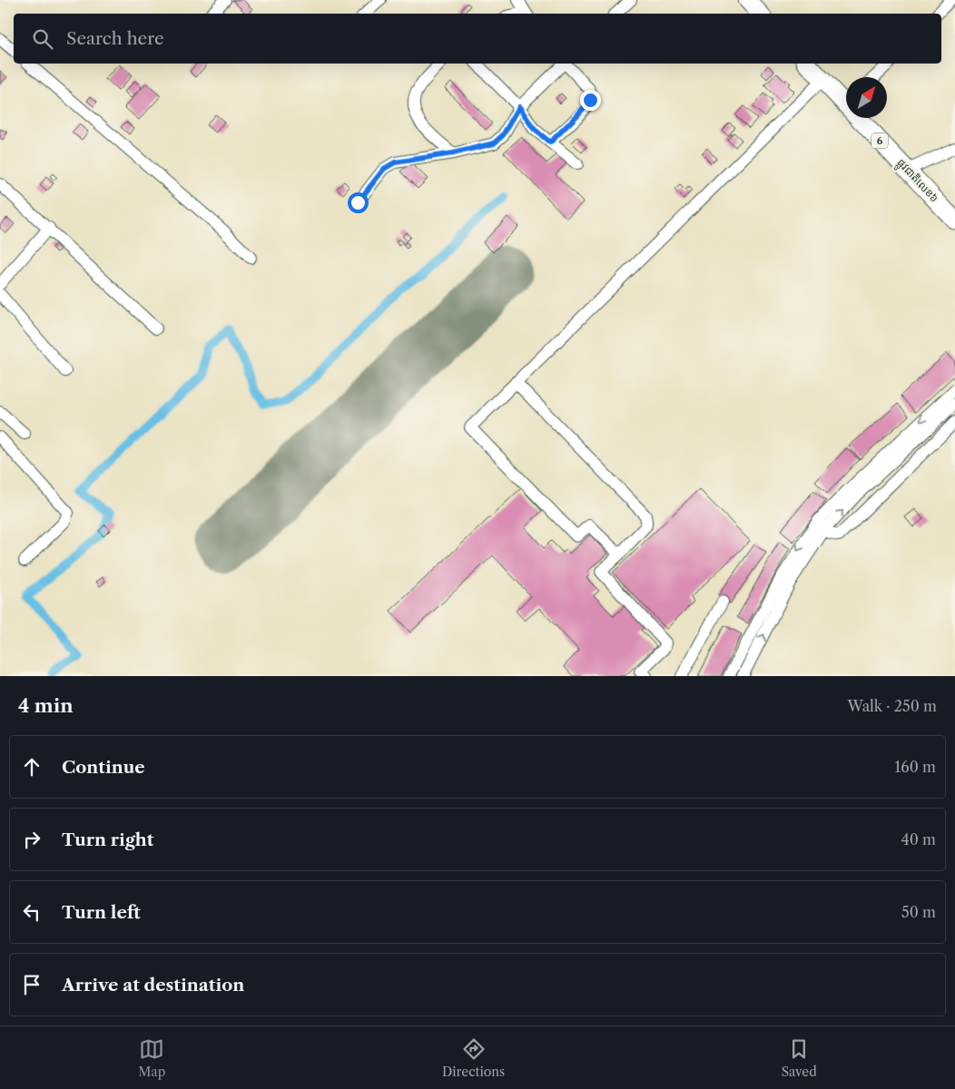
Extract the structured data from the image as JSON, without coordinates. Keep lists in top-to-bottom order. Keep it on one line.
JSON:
{"streets":{"highway":["6","ផ្លូវជាតិលេខ៦"]},"north":"top right","page":{"search":"Search here","heading":["4 min","Walk · 250 m"],"list":[["Continue","160 m"],["Turn right","40 m"],["Turn left","50 m"],"Arrive at destination"],"nav":["Map","Directions","Saved"]}}
